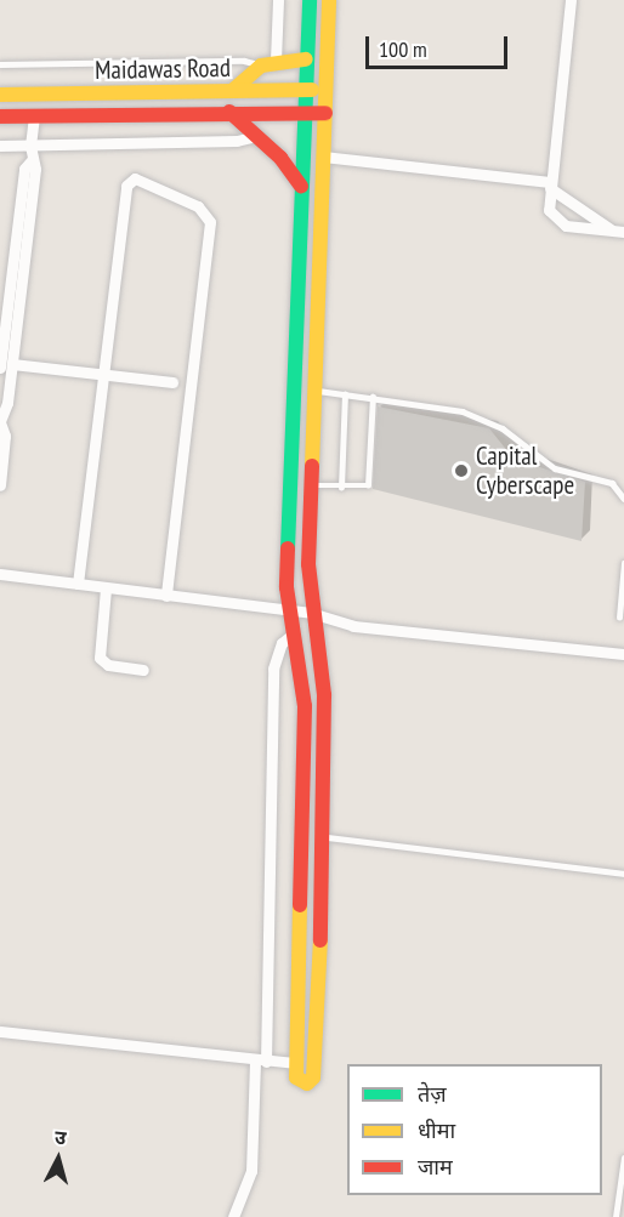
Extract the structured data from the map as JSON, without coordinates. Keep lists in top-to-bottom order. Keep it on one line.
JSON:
{"streets":{"street":["Maidawas Road"]},"places":["Capital Cyberscape"],"legend":["तेज़","धीमा","जाम"],"scale_bar":"100 m","north":"top"}
